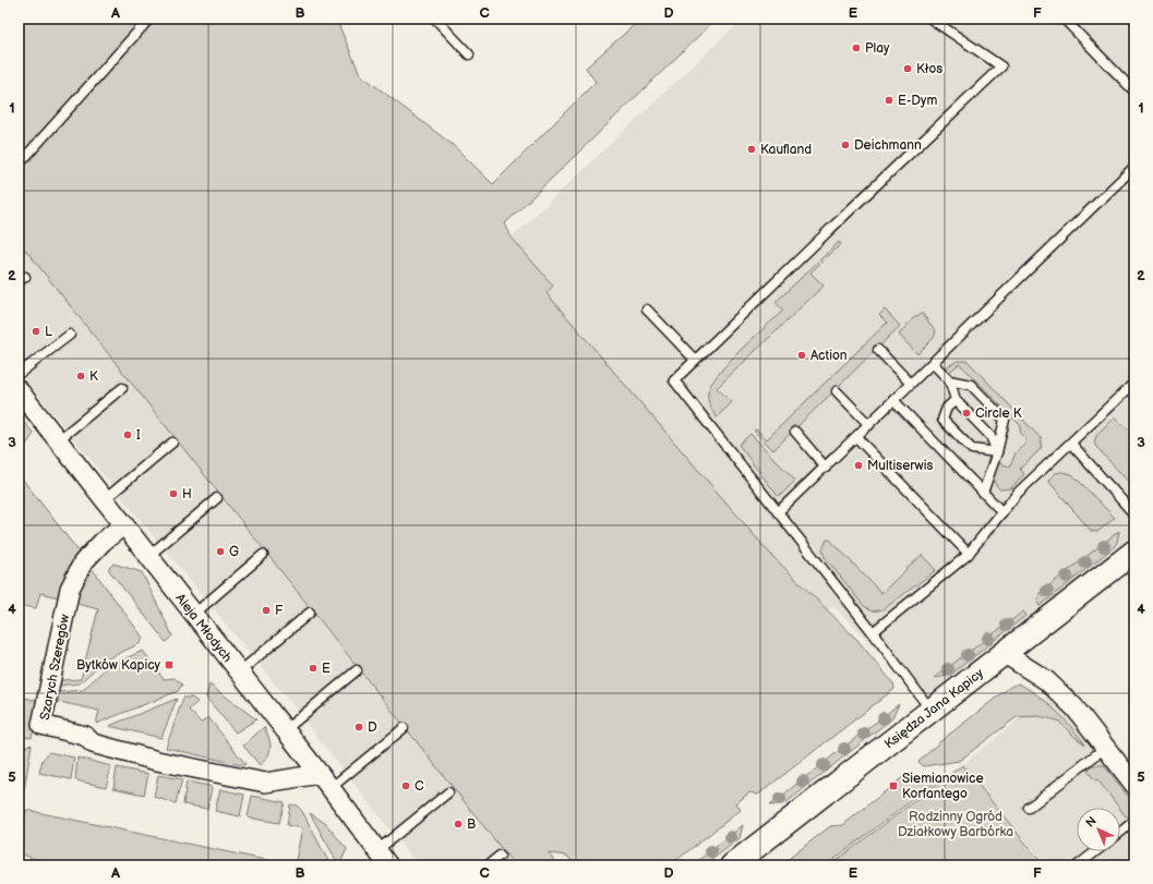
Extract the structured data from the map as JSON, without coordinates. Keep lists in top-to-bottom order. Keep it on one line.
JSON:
{"streets":{"street":["Aleja Młodych","Szarych Szeregów","Księdza Jana Kapicy"]},"crossings":[["Aleja Młodych","Szarych Szeregów"]],"parks":["Rodzinny Ogród Działkowy Barbórka"],"places":{"other":["Play","Kłos","E-Dym","Deichmann","Kaufland","L","Action","K","Circle K","I","Multiserwis","H","G","F","E","D","C","B"],"transit":["Bytków Kapicy","Siemianowice Korfantego"]},"north":"top left","grid":{"columns":["A","B","C","D","E","F"],"rows":["1","2","3","4","5"]}}
